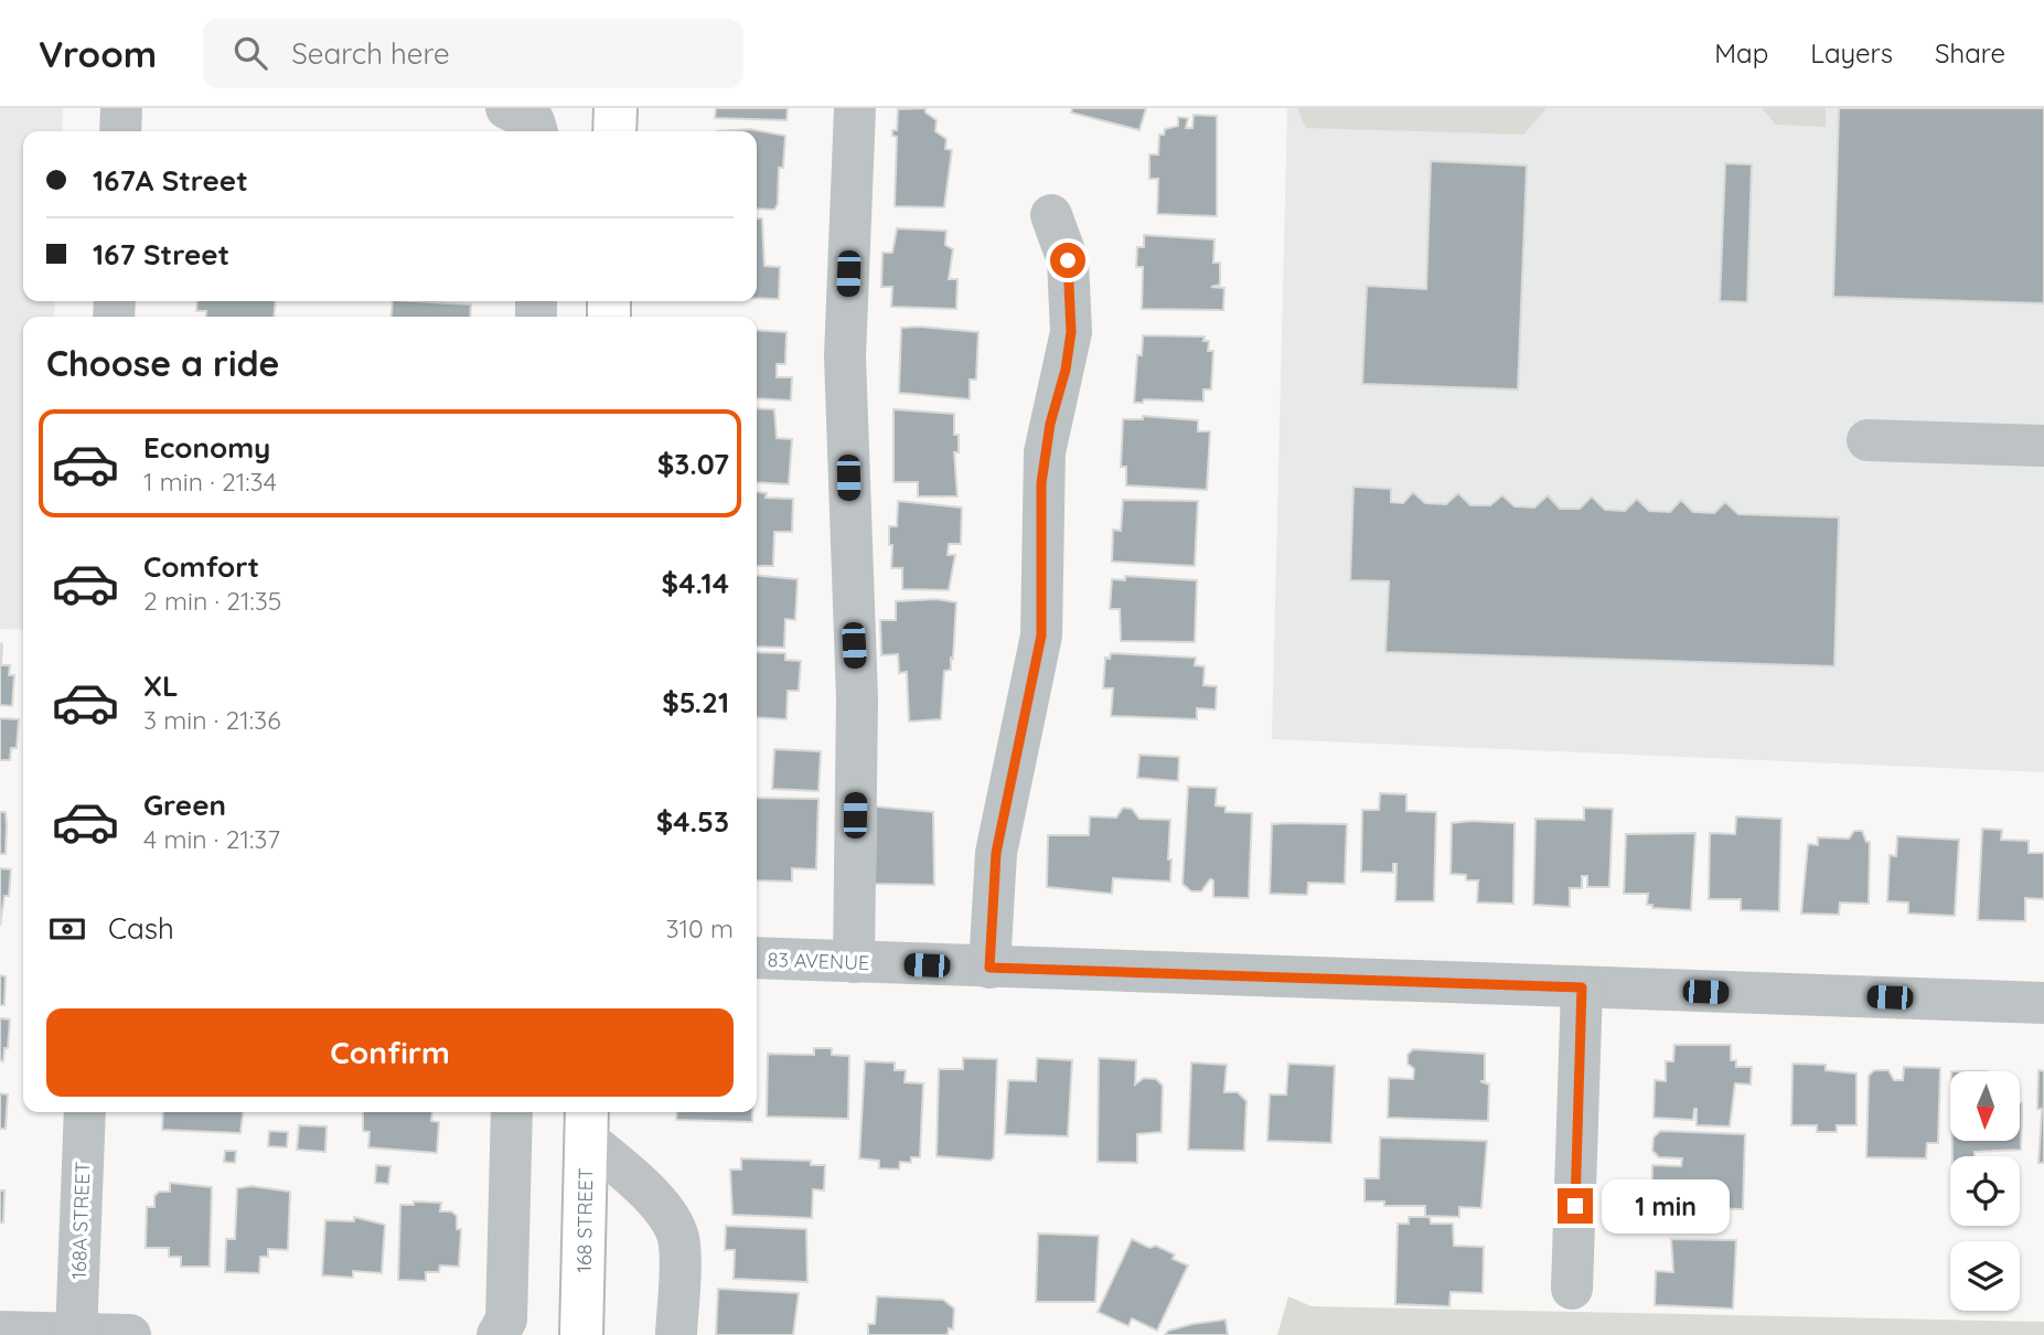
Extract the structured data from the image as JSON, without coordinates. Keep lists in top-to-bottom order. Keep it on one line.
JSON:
{"streets":{"main road":["168 STREET"],"street":["83 AVENUE","168A STREET"]},"north":"bottom","page":{"header":"Vroom","search":"Search here","nav":["Map","Layers","Share"],"banner":["167A Street","167 Street"],"heading":"Choose a ride","list":[{"name":"Economy","note":"1 min · 21:34","value":"$3.07"},{"name":"Comfort","note":"2 min · 21:35","value":"$4.14"},{"name":"XL","note":"3 min · 21:36","value":"$5.21"},{"name":"Green","note":"4 min · 21:37","value":"$4.53"}],"pay":["Cash","310 m"],"buttons":"Confirm","bubble":"1 min"}}
